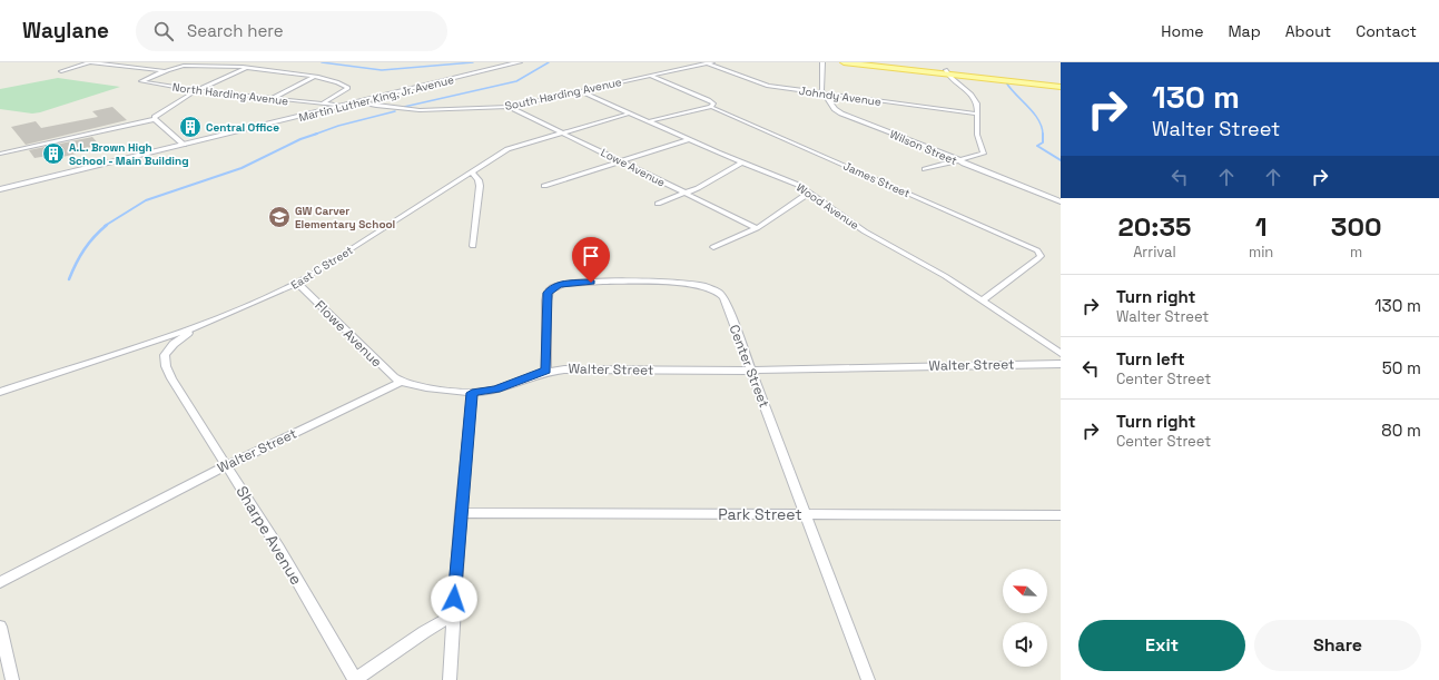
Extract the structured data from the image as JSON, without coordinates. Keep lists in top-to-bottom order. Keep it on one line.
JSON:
{"streets":{"main road":["Martin Luther King, Jr. Avenue"],"street":["North Harding Avenue","South Harding Avenue","Johndy Avenue","Wilson Street","Lowe Avenue","James Street","Wood Avenue","East C Street","Flowe Avenue","Walter Street","Center Street","Park Street","Sharpe Avenue"]},"crossings":[["North Harding Avenue","Martin Luther King, Jr. Avenue"],["South Harding Avenue","Johndy Avenue"],["South Harding Avenue","Martin Luther King, Jr. Avenue"],["South Harding Avenue","Lowe Avenue"],["South Harding Avenue","James Street"],["South Harding Avenue","Wood Avenue"],["Johndy Avenue","Wilson Street"],["Lowe Avenue","East C Street"],["James Street","Wood Avenue"],["Wood Avenue","East C Street"],["East C Street","Flowe Avenue"],["East C Street","Sharpe Avenue"],["Flowe Avenue","Walter Street"],["Walter Street","Center Street"],["Walter Street","Sharpe Avenue"],["Center Street","Park Street"]],"places":{"building":["Central Office","A.L. Brown High School - Main Building"],"school or university":["GW Carver Elementary School"]},"north":"top left","page":{"header":"Waylane","search":"Search here","nav":["Home","Map","About","Contact"],"turn":["130 m","Walter Street"],"eta":["20:35","Arrival","1","min","300","m"],"list":[{"name":"Turn right","note":"Walter Street","value":"130 m"},{"name":"Turn left","note":"Center Street","value":"50 m"},{"name":"Turn right","note":"Center Street","value":"80 m"}],"buttons":["Exit","Share"]}}
